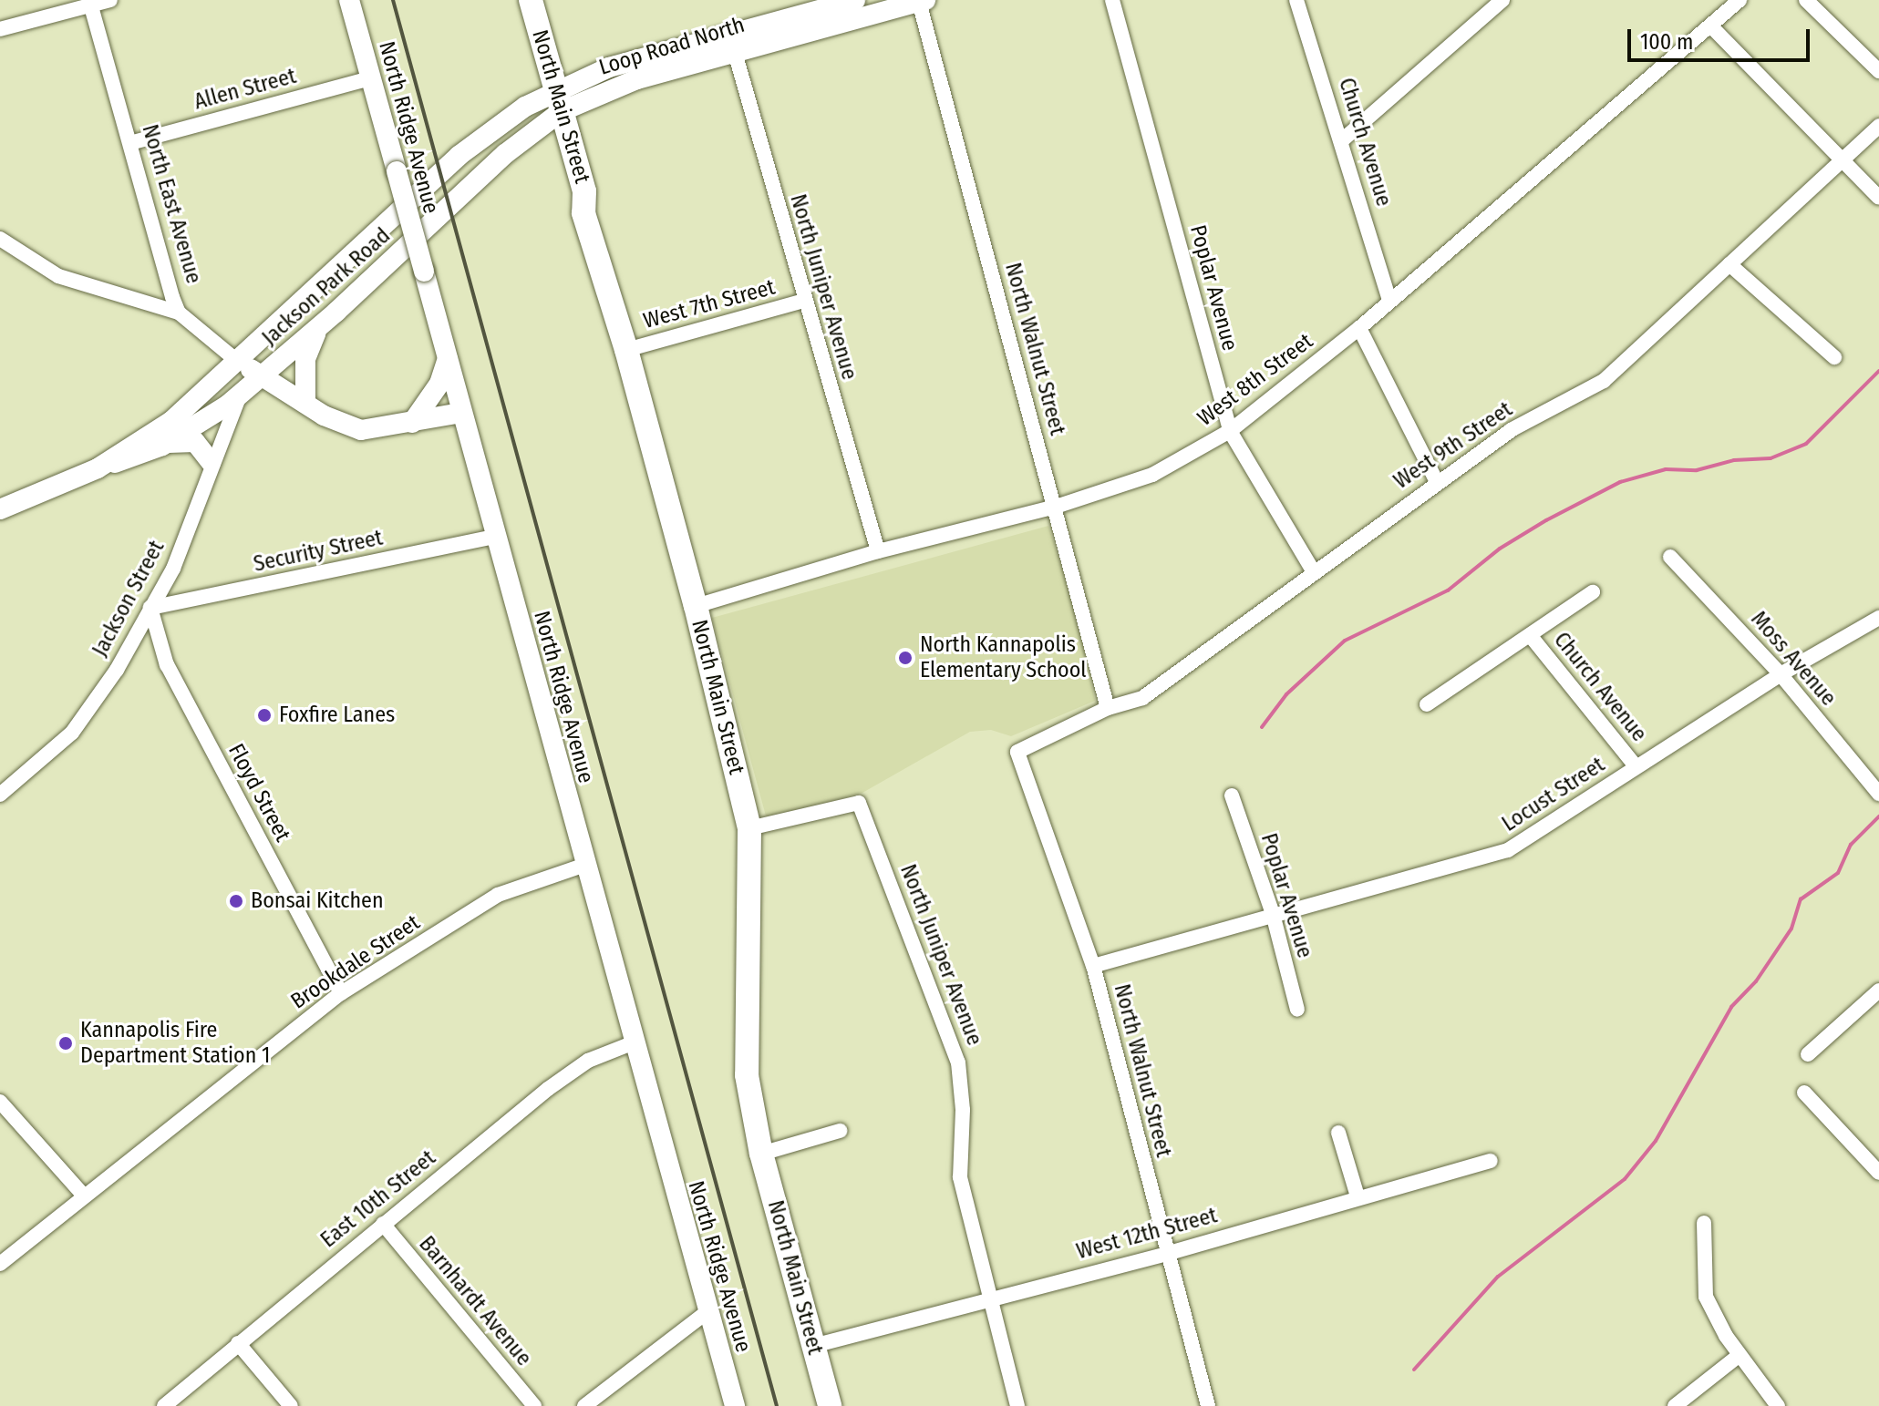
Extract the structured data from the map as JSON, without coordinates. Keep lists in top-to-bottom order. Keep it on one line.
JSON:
{"streets":{"main road":["Loop Road North","North Main Street","North Ridge Avenue","North East Avenue","Jackson Park Road"],"street":["Allen Street","Church Avenue","North Juniper Avenue","Poplar Avenue","West 7th Street","North Walnut Street","West 8th Street","West 9th Street","Security Street","Jackson Street","Moss Avenue","Floyd Street","Locust Street","Brookdale Street","East 10th Street","West 12th Street","Barnhardt Avenue"]},"crossings":[["Loop Road North","North Main Street"],["Loop Road North","Jackson Park Road"],["Loop Road North","North Juniper Avenue"],["Loop Road North","North Walnut Street"],["Allen Street","North Ridge Avenue"],["Allen Street","North East Avenue"],["North Main Street","Jackson Park Road"],["North Main Street","North Juniper Avenue"],["North Main Street","West 7th Street"],["North Main Street","West 8th Street"],["North Main Street","West 12th Street"],["North Ridge Avenue","North East Avenue"],["North Ridge Avenue","Security Street"],["North Ridge Avenue","Brookdale Street"],["North Ridge Avenue","East 10th Street"],["Church Avenue","West 8th Street"],["Church Avenue","Locust Street"],["North East Avenue","Jackson Park Road"],["Jackson Park Road","Jackson Street"],["North Juniper Avenue","West 7th Street"],["North Juniper Avenue","West 8th Street"],["North Juniper Avenue","West 12th Street"],["Poplar Avenue","West 8th Street"],["Poplar Avenue","West 9th Street"],["Poplar Avenue","Locust Street"],["North Walnut Street","West 8th Street"],["North Walnut Street","West 9th Street"],["North Walnut Street","Locust Street"],["North Walnut Street","West 12th Street"],["Security Street","Jackson Street"],["Security Street","Floyd Street"],["Jackson Street","Floyd Street"],["Moss Avenue","Locust Street"],["Floyd Street","Brookdale Street"],["East 10th Street","Barnhardt Avenue"]],"places":["North Kannapolis Elementary School","Foxfire Lanes","Bonsai Kitchen","Kannapolis Fire Department Station 1"],"scale_bar":"100 m"}
